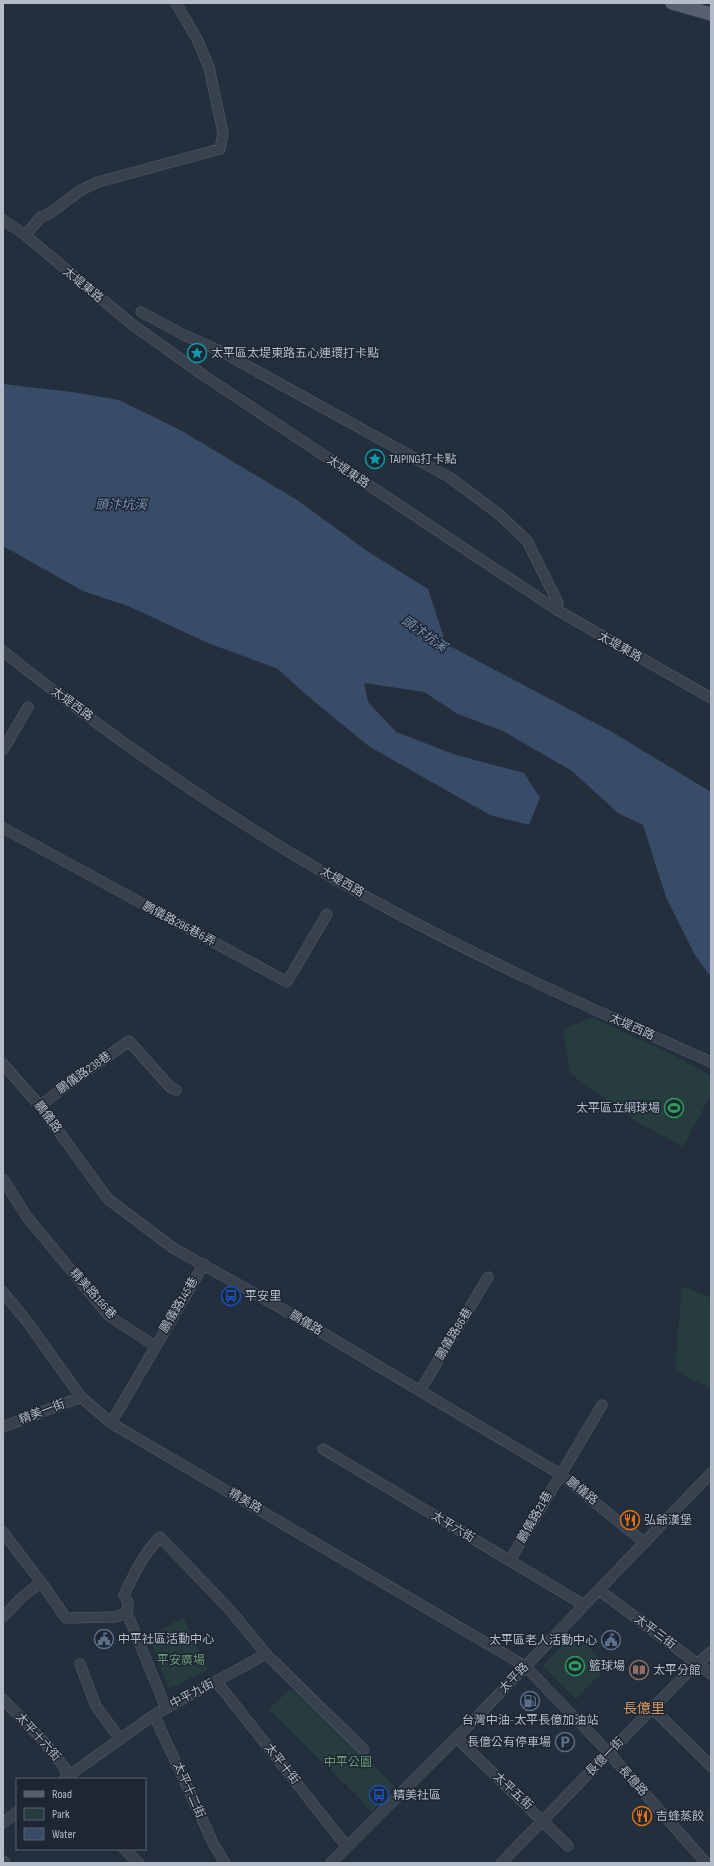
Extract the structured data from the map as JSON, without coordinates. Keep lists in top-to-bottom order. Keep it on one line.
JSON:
{"streets":{"street":["太堤東路","太堤西路","鵬儀路296巷6弄","鵬儀路238巷","鵬儀路","精美路166巷","鵬儀路145巷","鵬儀路86巷","精美一街","精美路","鵬儀路21巷","太平六街","太平三街","太平路","中平九街","太平十六街","長億一街","太平十街","長億路","太平十二街","太平五街"]},"crossings":[["鵬儀路238巷","鵬儀路"],["鵬儀路","鵬儀路145巷"],["鵬儀路","鵬儀路86巷"],["鵬儀路","鵬儀路21巷"],["鵬儀路","太平路"],["精美路166巷","鵬儀路145巷"],["精美一街","精美路"],["精美路","太平路"],["精美路","長億路"],["鵬儀路21巷","太平六街"],["太平六街","太平路"],["太平三街","太平路"],["太平三街","長億一街"],["太平路","太平十街"],["太平路","長億路"],["太平路","太平五街"],["中平九街","太平十街"],["中平九街","太平十二街"],["長億一街","長億路"],["長億一街","太平五街"]],"districts":["長億里"],"water":["頭汴坑溪"],"parks":["平安廣場","中平公園"],"places":{"place":["太平區太堤東路五心連環打卡點","TAIPING打卡點"],"sports":["太平區立網球場","籃球場"],"bus stop":["平安里","精美社區"],"restaurant":["弘爺漢堡","吉蜂蒸餃"],"public building":["中平社區活動中心","太平區老人活動中心"],"library":["太平分館"],"fuel station":["台灣中油-太平長億加油站"],"parking":["長億公有停車場"]},"legend":["Road","Park","Water"]}
